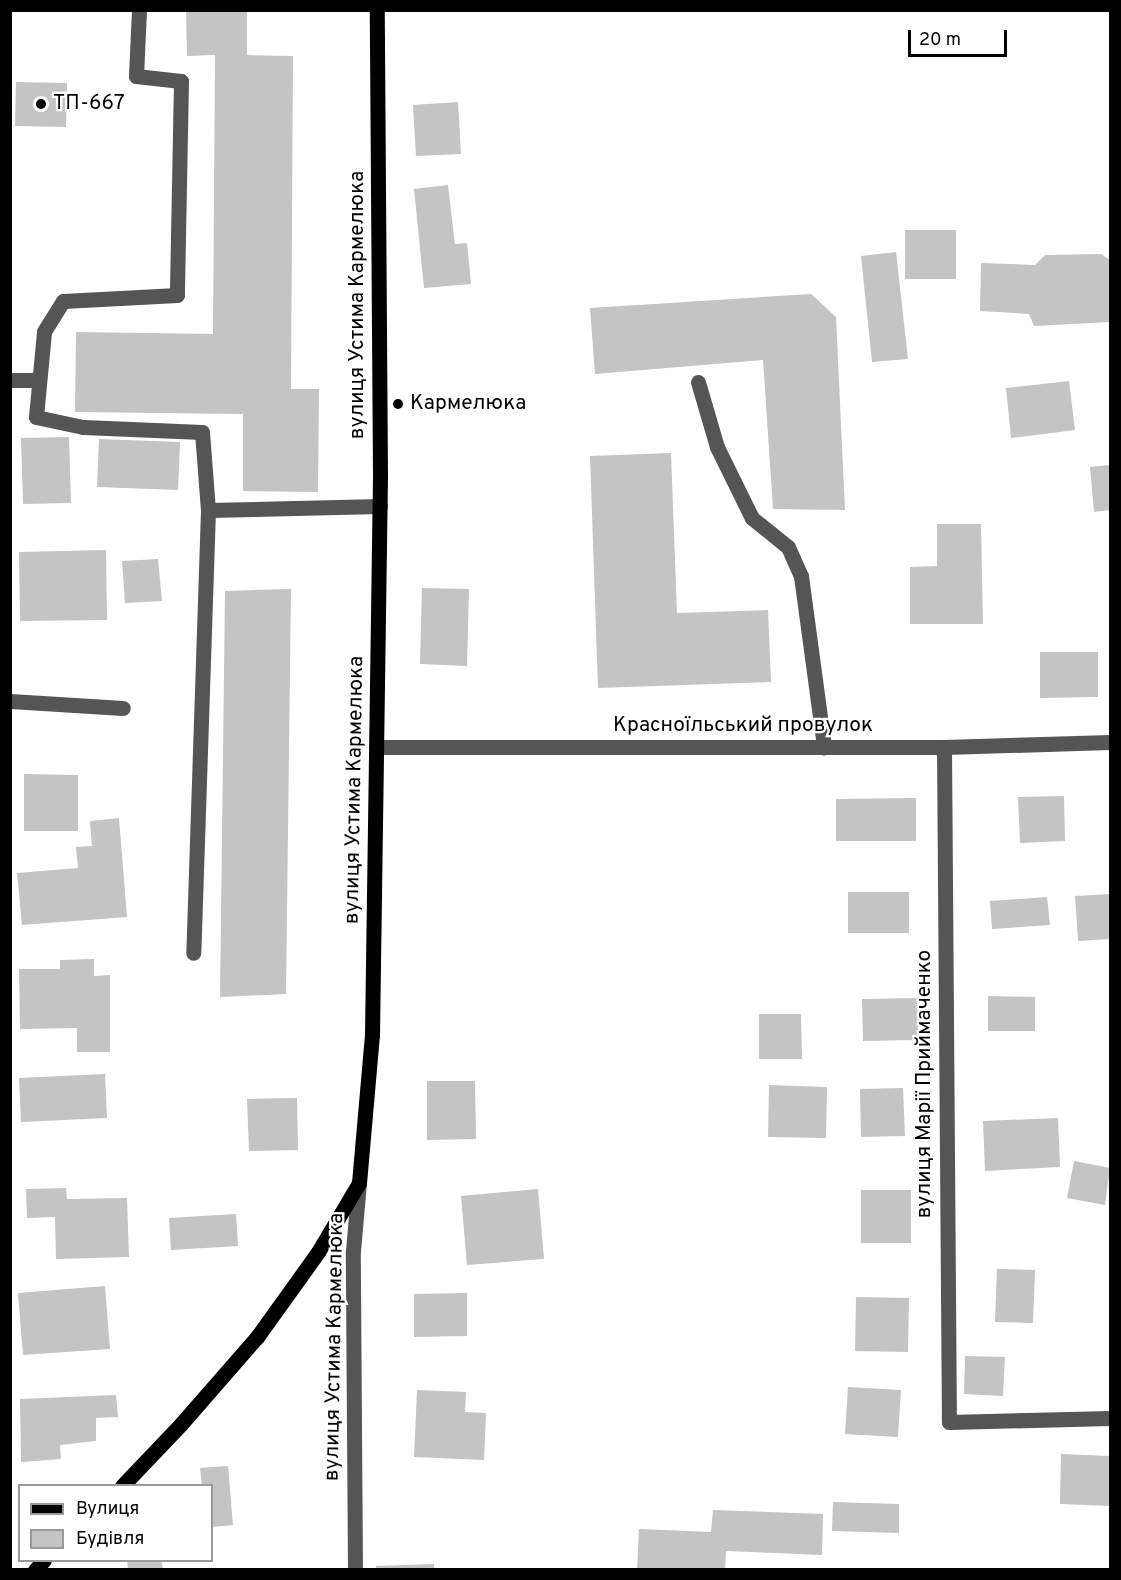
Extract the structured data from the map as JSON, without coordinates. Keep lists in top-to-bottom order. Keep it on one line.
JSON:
{"streets":{"main road":["вулиця Устима Кармелюка"],"street":["Красноїльський провулок","вулиця Марії Приймаченко"]},"crossings":[["вулиця Устима Кармелюка","Красноїльський провулок"],["Красноїльський провулок","вулиця Марії Приймаченко"]],"places":["ТП-667","Кармелюка"],"legend":["Вулиця","Будівля"],"scale_bar":"20 m"}
